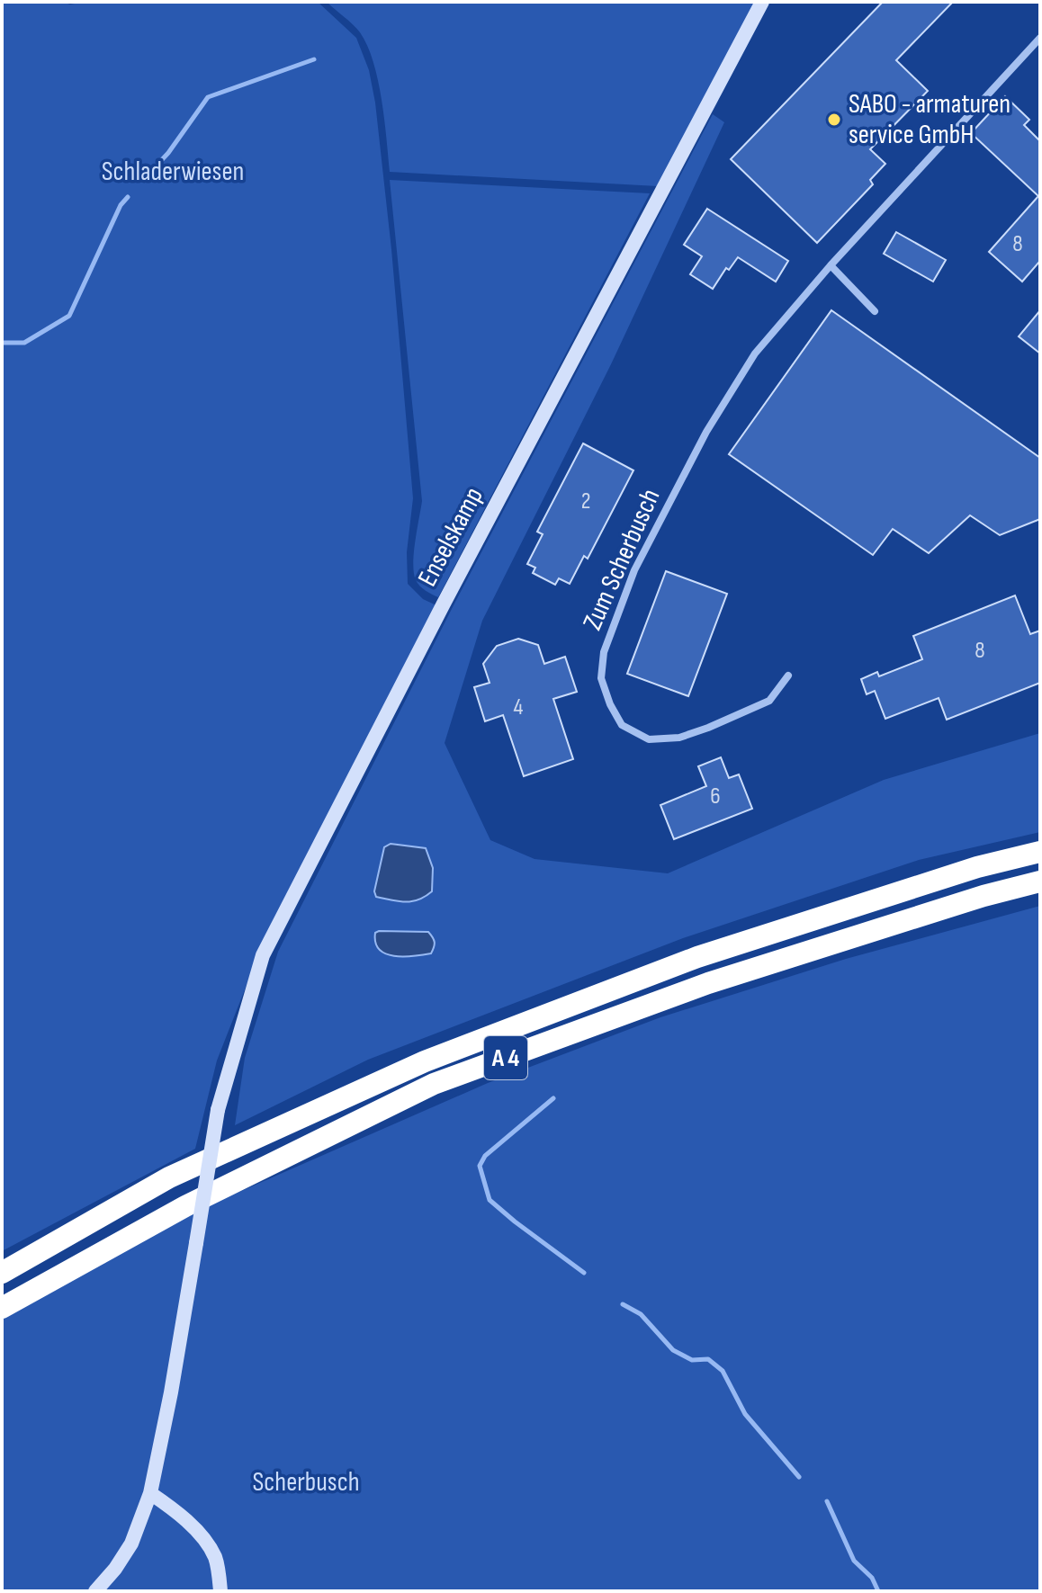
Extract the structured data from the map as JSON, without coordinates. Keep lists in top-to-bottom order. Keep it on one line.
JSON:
{"streets":{"highway":["A 4"],"main road":["Enselskamp"],"street":["Zum Scherbusch"]},"parks":["Schladerwiesen","Scherbusch"],"places":["SABO - armaturen service GmbH"],"house_numbers":["8","2","8","4","6"]}
